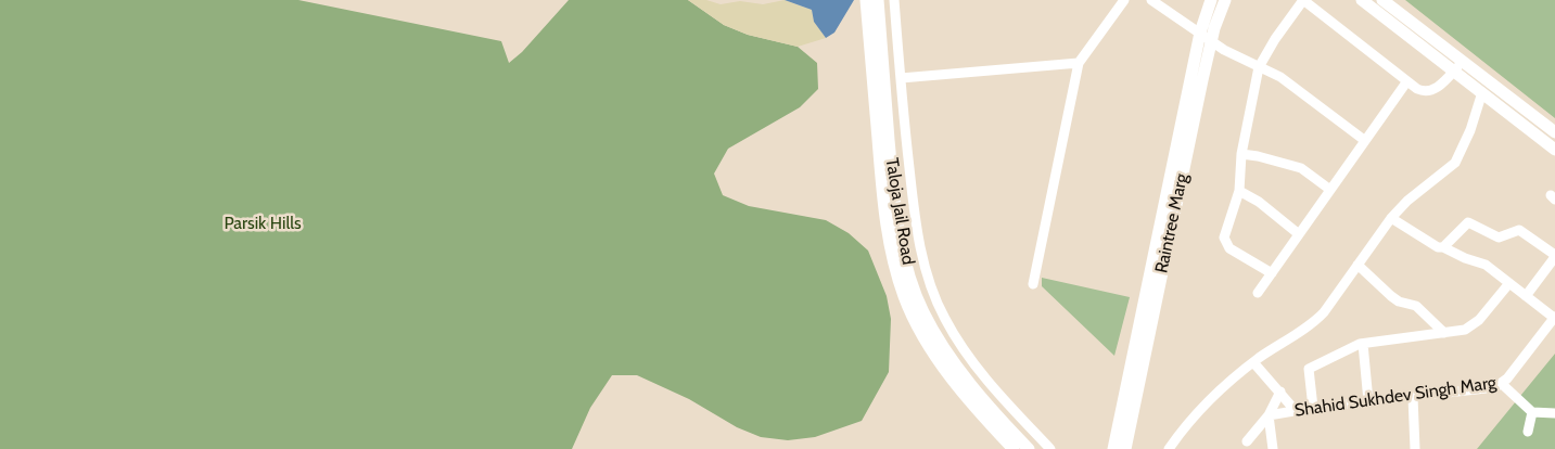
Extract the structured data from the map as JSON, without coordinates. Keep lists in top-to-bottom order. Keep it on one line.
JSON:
{"streets":{"main road":["Taloja Jail Road","Raintree Marg"],"street":["Shahid Sukhdev Singh Marg"]},"parks":["Parsik Hills"]}
